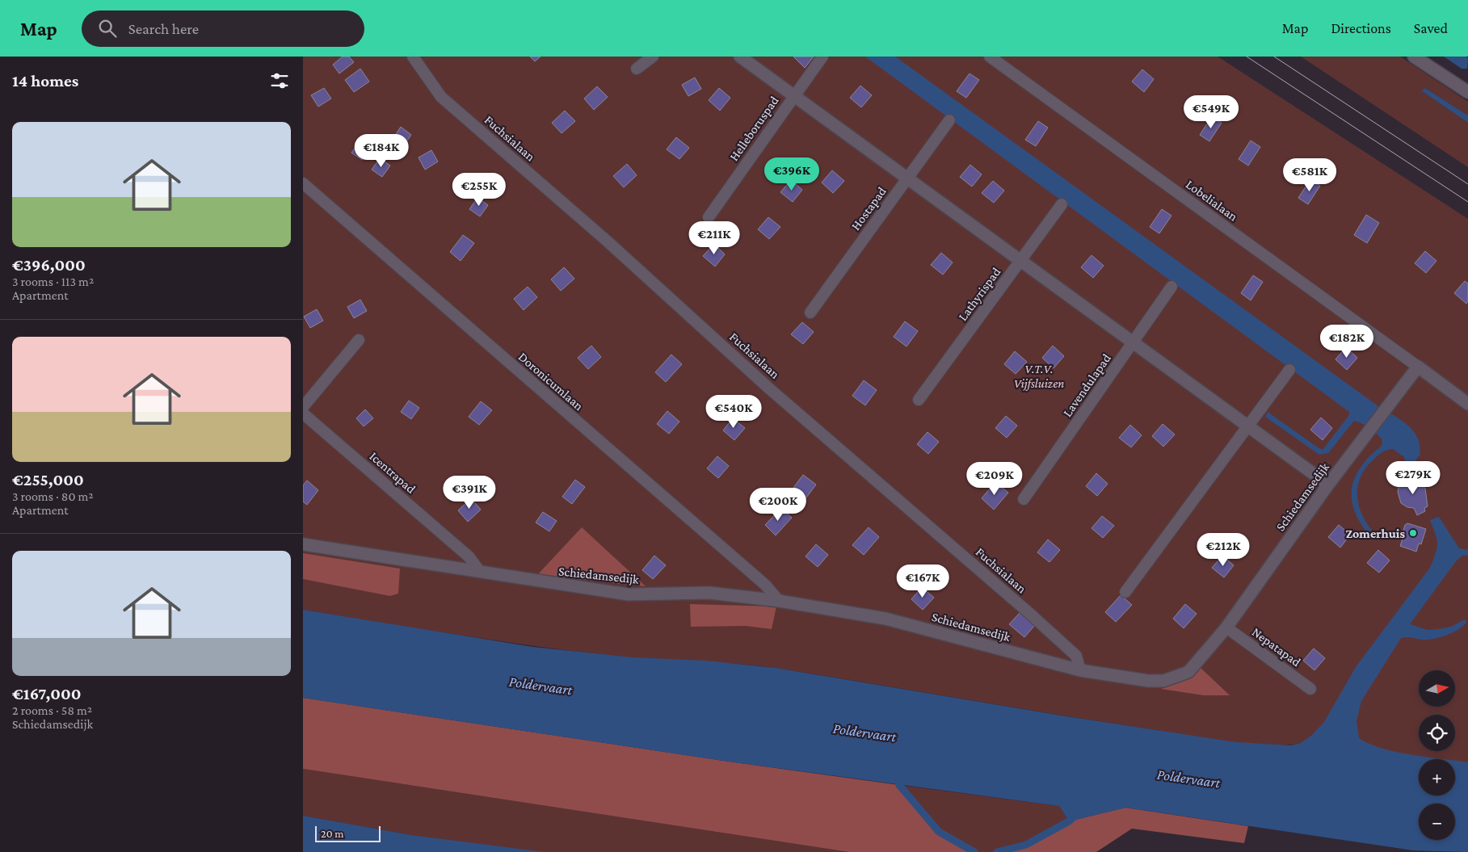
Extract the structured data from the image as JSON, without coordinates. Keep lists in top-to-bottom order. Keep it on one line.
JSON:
{"streets":{"street":["Schiedamsedijk"],"lane":["Helleboruspad","Fuchsialaan","Lobelialaan","Hostapad","Lathyrispad","Doronicumlaan","Lavendulapad","Icentrapad","Nepatapad"]},"crossings":[["Fuchsialaan","Schiedamsedijk"],["Lobelialaan","Schiedamsedijk"],["Doronicumlaan","Schiedamsedijk"],["Icentrapad","Schiedamsedijk"],["Schiedamsedijk","Nepatapad"]],"water":["Poldervaart"],"parks":["V.T.V. Vijfsluizen"],"places":["Zomerhuis"],"scale_bar":"20 m","north":"right","page":{"header":"Map","search":"Search here","nav":["Map","Directions","Saved"],"heading":"14 homes","price":["€549K","€184K","€396K","€581K","€255K","€211K","€182K","€540K","€279K","€209K","€391K","€200K","€212K","€167K"],"list":[{"name":"€396,000","note":"3 rooms · 113 m² · Apartment"},{"name":"€255,000","note":"3 rooms · 80 m² · Apartment"},{"name":"€167,000","note":"2 rooms · 58 m² · Schiedamsedijk"}],"map_buttons":["+","−"],"scale":"20 m"}}
